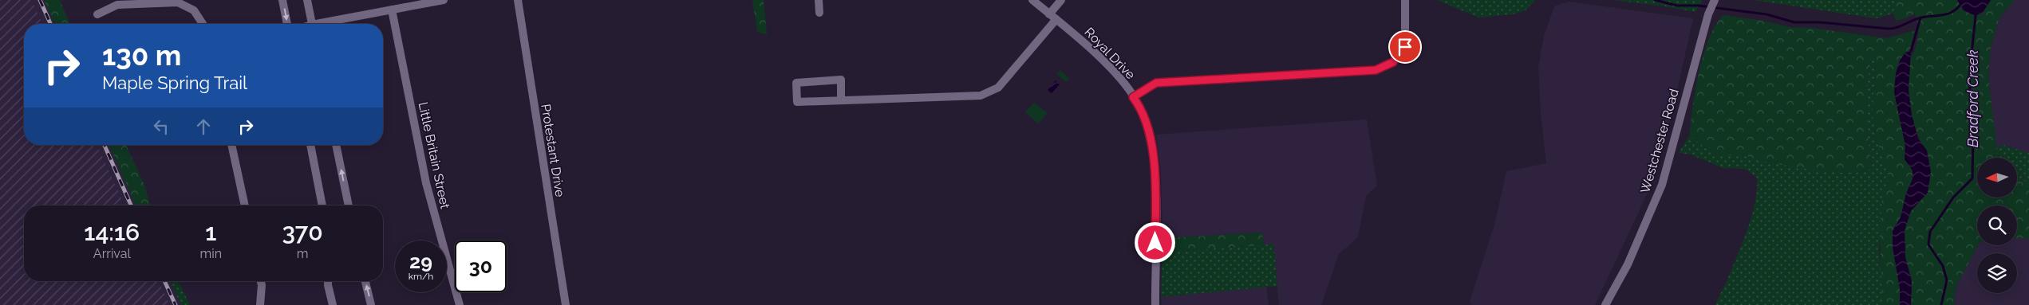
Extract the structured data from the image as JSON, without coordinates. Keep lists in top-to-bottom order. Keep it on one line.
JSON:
{"streets":{"street":["Royal Drive","Westchester Road","Protestant Drive","Little Britain Street"]},"water":["Bradford Creek"],"north":"left","page":{"turn":["130 m","Maple Spring Trail"],"eta":["14:16","Arrival","1","min","370","m"],"speed":"29 km/h","limit":"30"}}
